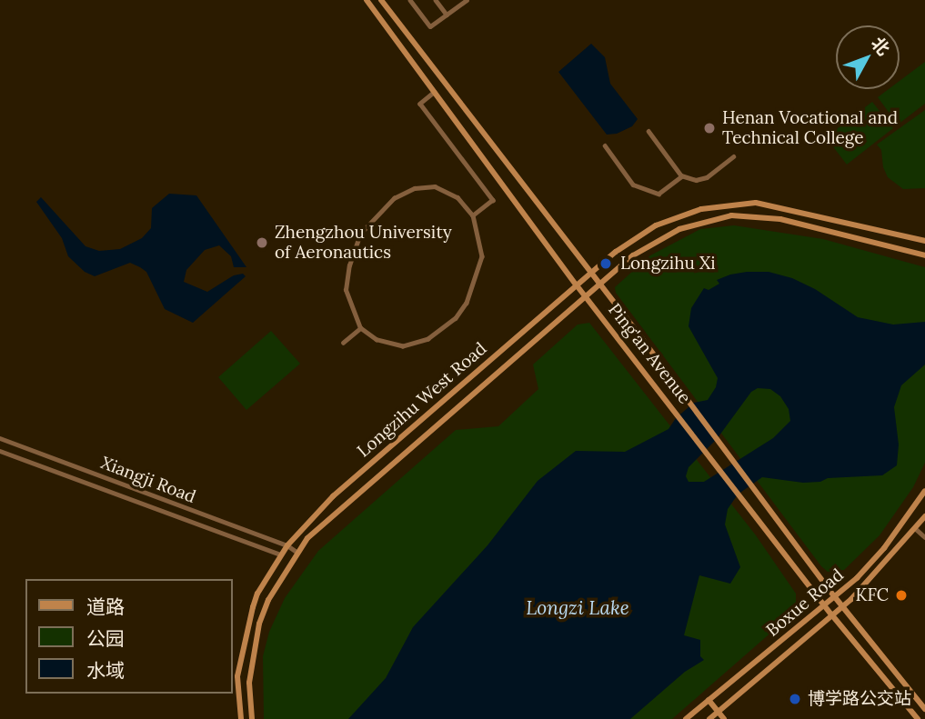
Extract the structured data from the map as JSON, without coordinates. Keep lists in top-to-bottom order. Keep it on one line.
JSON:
{"streets":{"main road":["Ping'an Avenue","Longzihu West Road","Boxue Road"],"street":["Xiangji Road"]},"crossings":[["Ping'an Avenue","Longzihu West Road"],["Ping'an Avenue","Boxue Road"],["Longzihu West Road","Xiangji Road"]],"water":["Longzi Lake"],"places":["Henan Vocational and Technical College","Zhengzhou University of Aeronautics","Longzihu Xi","KFC","博学路公交站"],"legend":["道路","公园","水域"],"north":"top right"}
